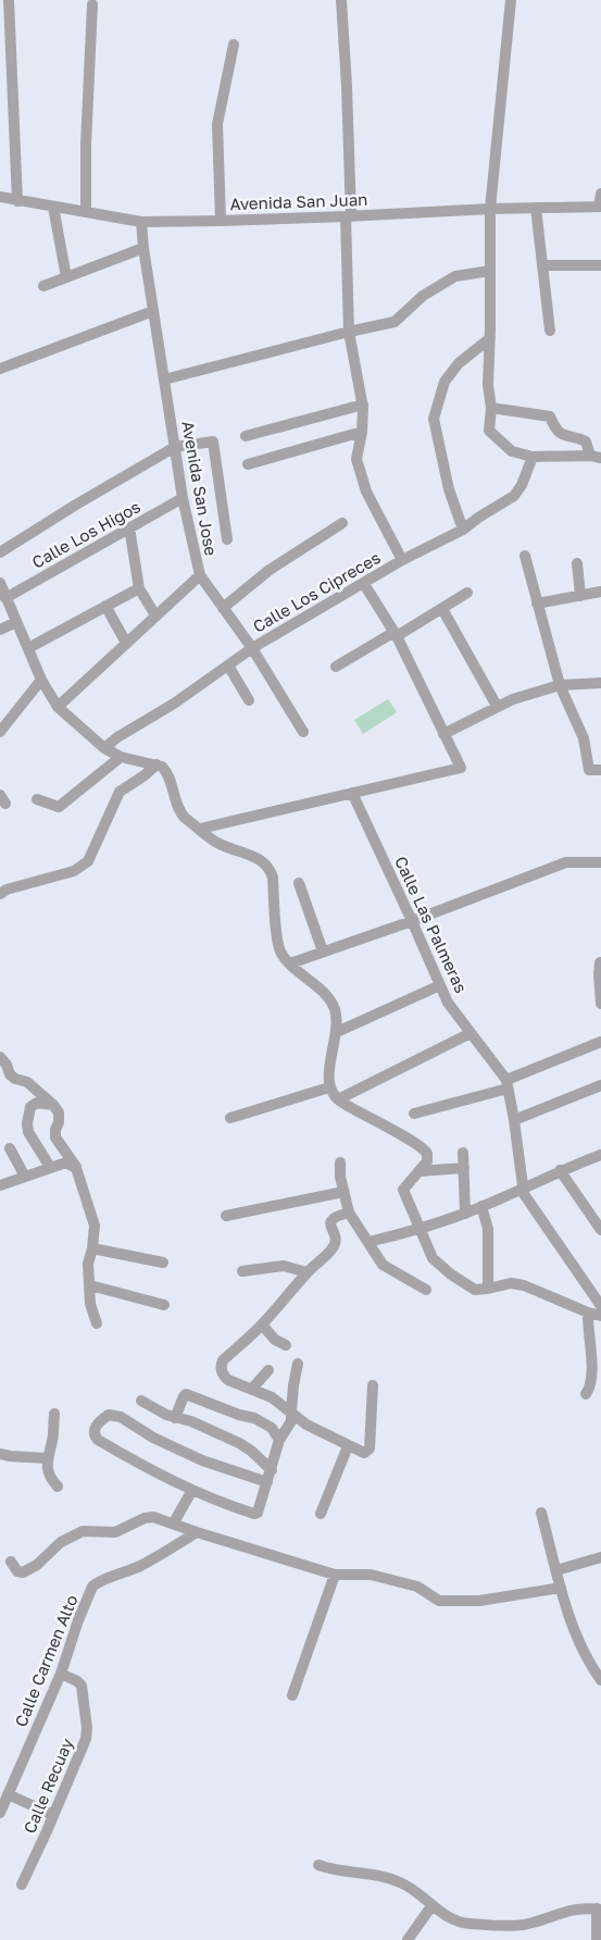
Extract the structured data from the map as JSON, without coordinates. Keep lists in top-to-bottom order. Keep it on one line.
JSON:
{"streets":{"street":["Avenida San Juan","Avenida San Jose","Calle Los Higos","Calle Los Cipreces","Calle Las Palmeras","Calle Carmen Alto","Calle Recuay"]},"crossings":[["Avenida San Juan","Avenida San Jose"],["Avenida San Jose","Calle Los Higos"],["Avenida San Jose","Calle Los Cipreces"],["Calle Carmen Alto","Calle Recuay"]]}
